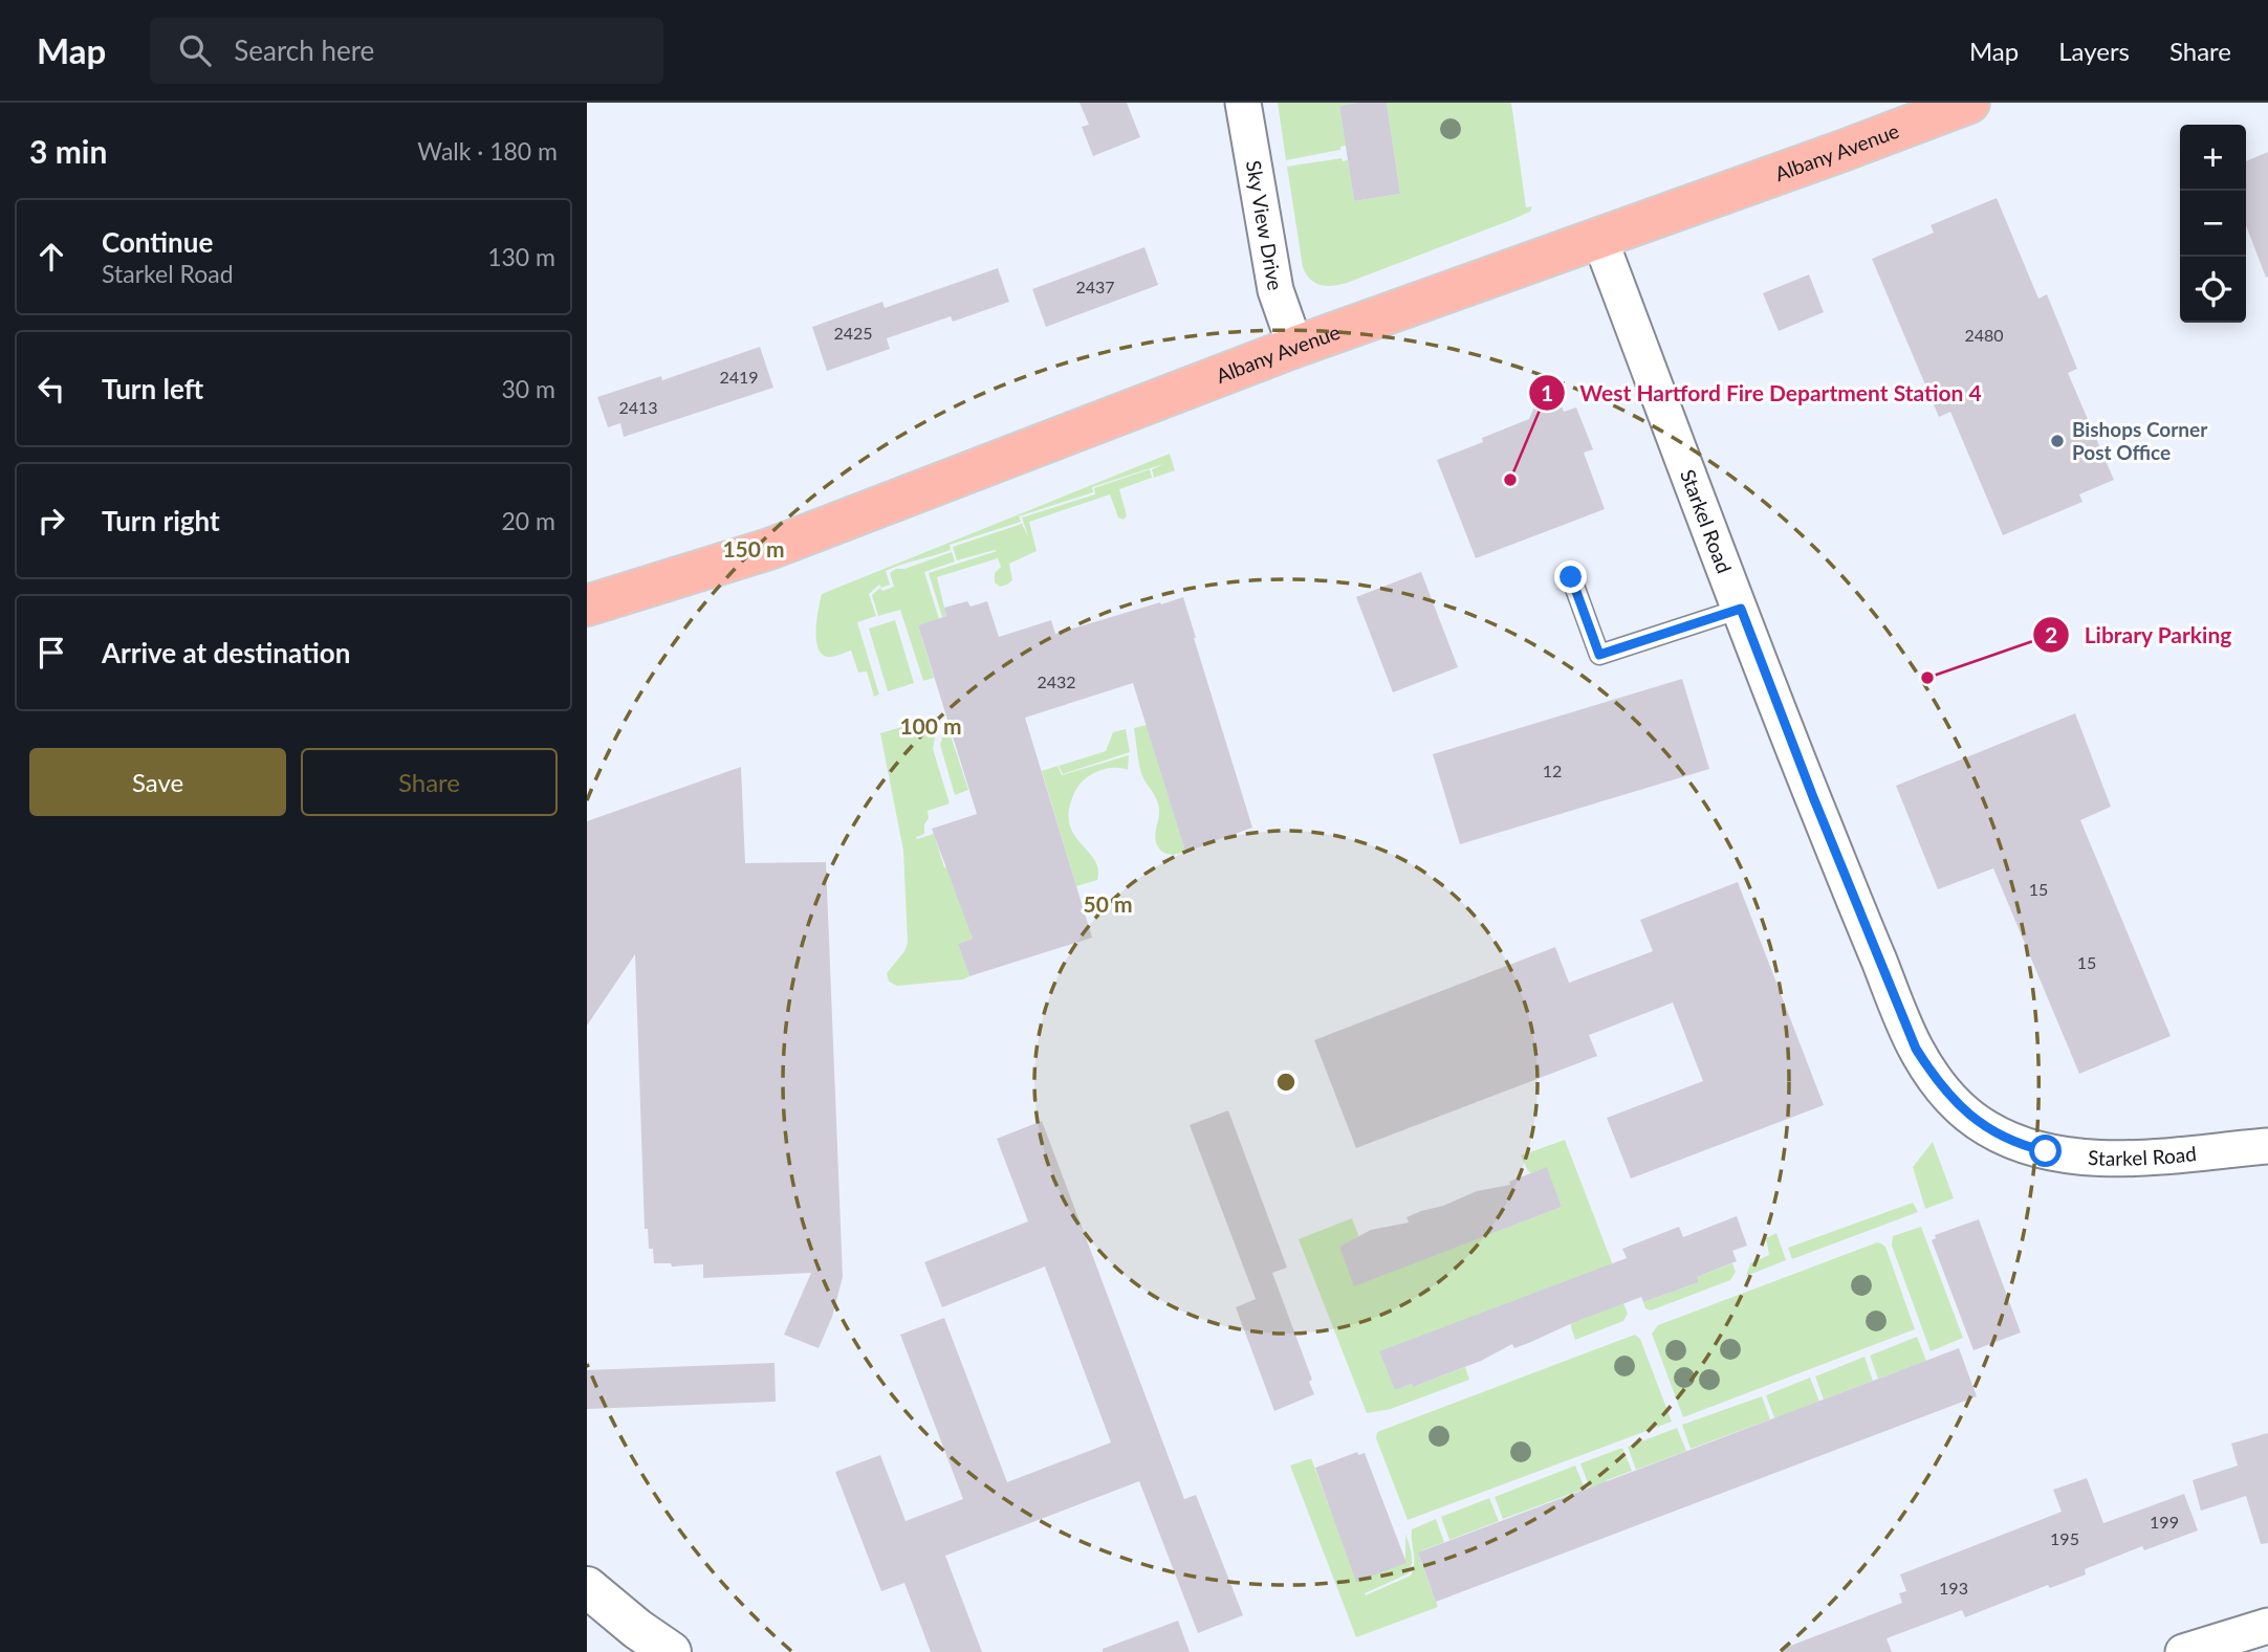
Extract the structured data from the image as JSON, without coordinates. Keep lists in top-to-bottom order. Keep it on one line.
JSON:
{"streets":{"highway":["Albany Avenue"],"street":["Sky View Drive","Starkel Road"]},"crossings":[["Albany Avenue","Sky View Drive"],["Albany Avenue","Starkel Road"]],"places":["Bishops Corner Post Office","West Hartford Fire Department Station 4","Library Parking"],"house_numbers":["2437","2425","2480","2419","2413","2432","12","15","15","199","195","193"],"page":{"header":"Map","search":"Search here","nav":["Map","Layers","Share"],"heading":["3 min","Walk · 180 m"],"map_buttons":["+","−"],"list":[["Continue","Starkel Road","130 m"],["Turn left","30 m"],["Turn right","20 m"],"Arrive at destination"],"buttons":["Save","Share"]},"rings":["150 m","100 m","50 m"]}
